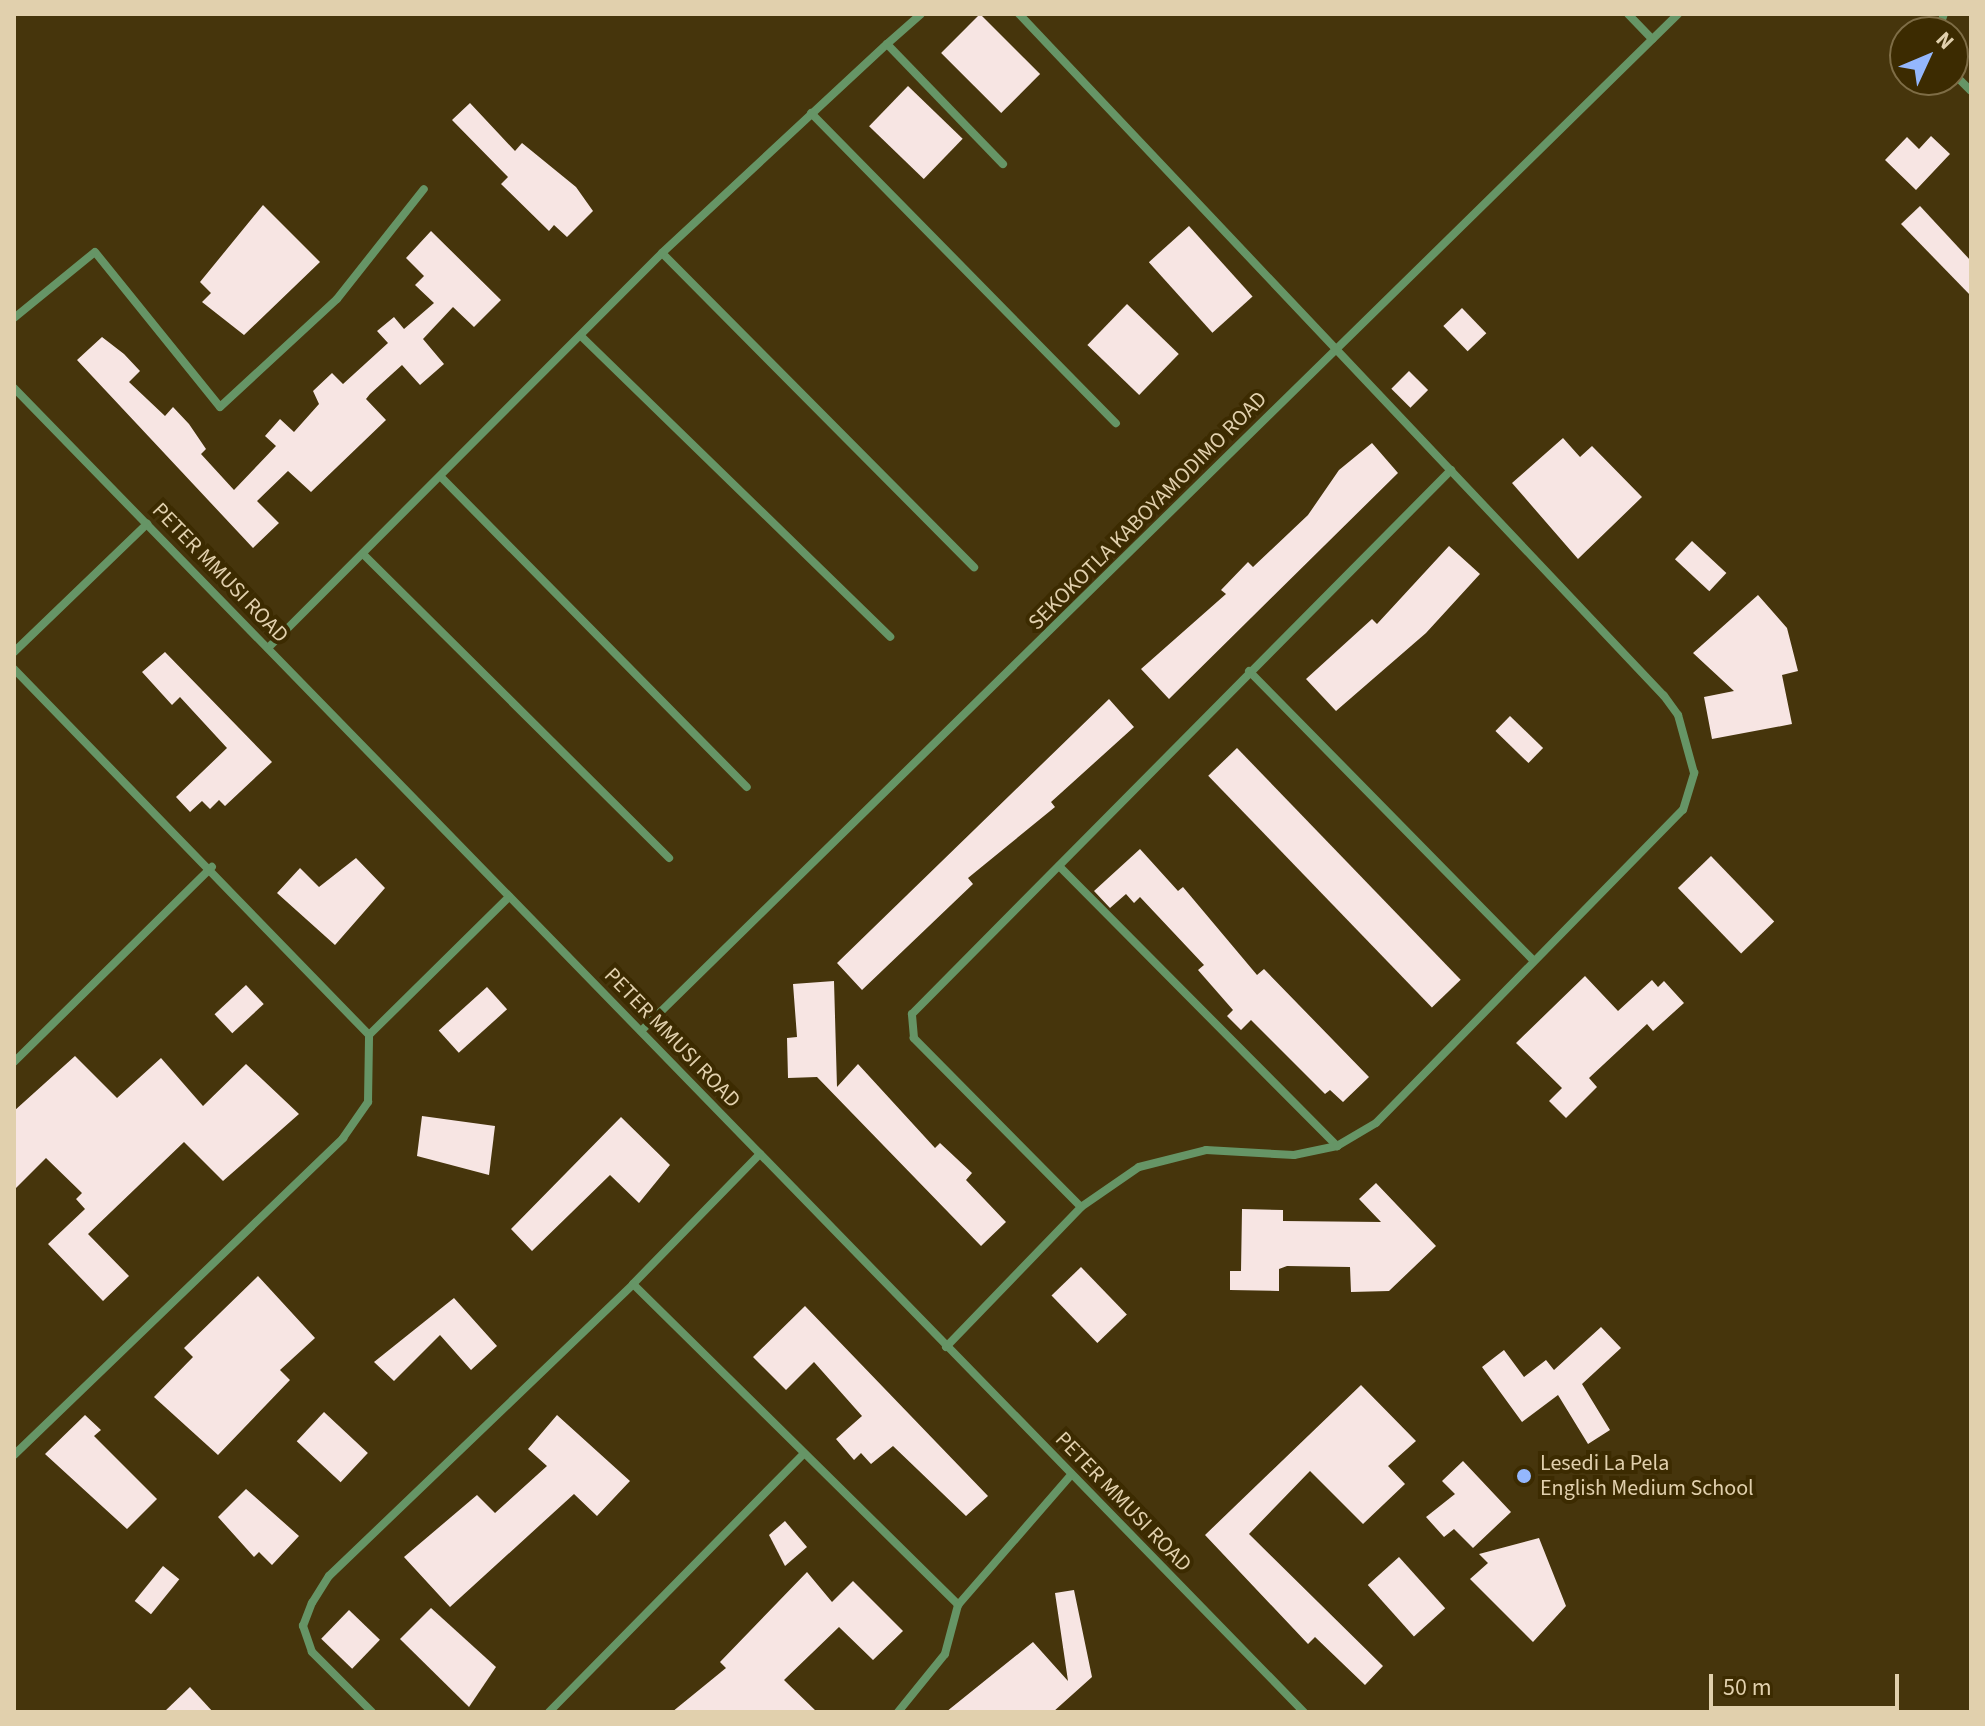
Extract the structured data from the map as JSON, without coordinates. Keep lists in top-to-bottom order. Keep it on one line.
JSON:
{"streets":{"street":["SEKOKOTLA KABOYAMODIMO ROAD","PETER MMUSI ROAD"]},"crossings":[["SEKOKOTLA KABOYAMODIMO ROAD","PETER MMUSI ROAD"]],"places":["Lesedi La Pela English Medium School"],"scale_bar":"50 m","north":"top right"}
